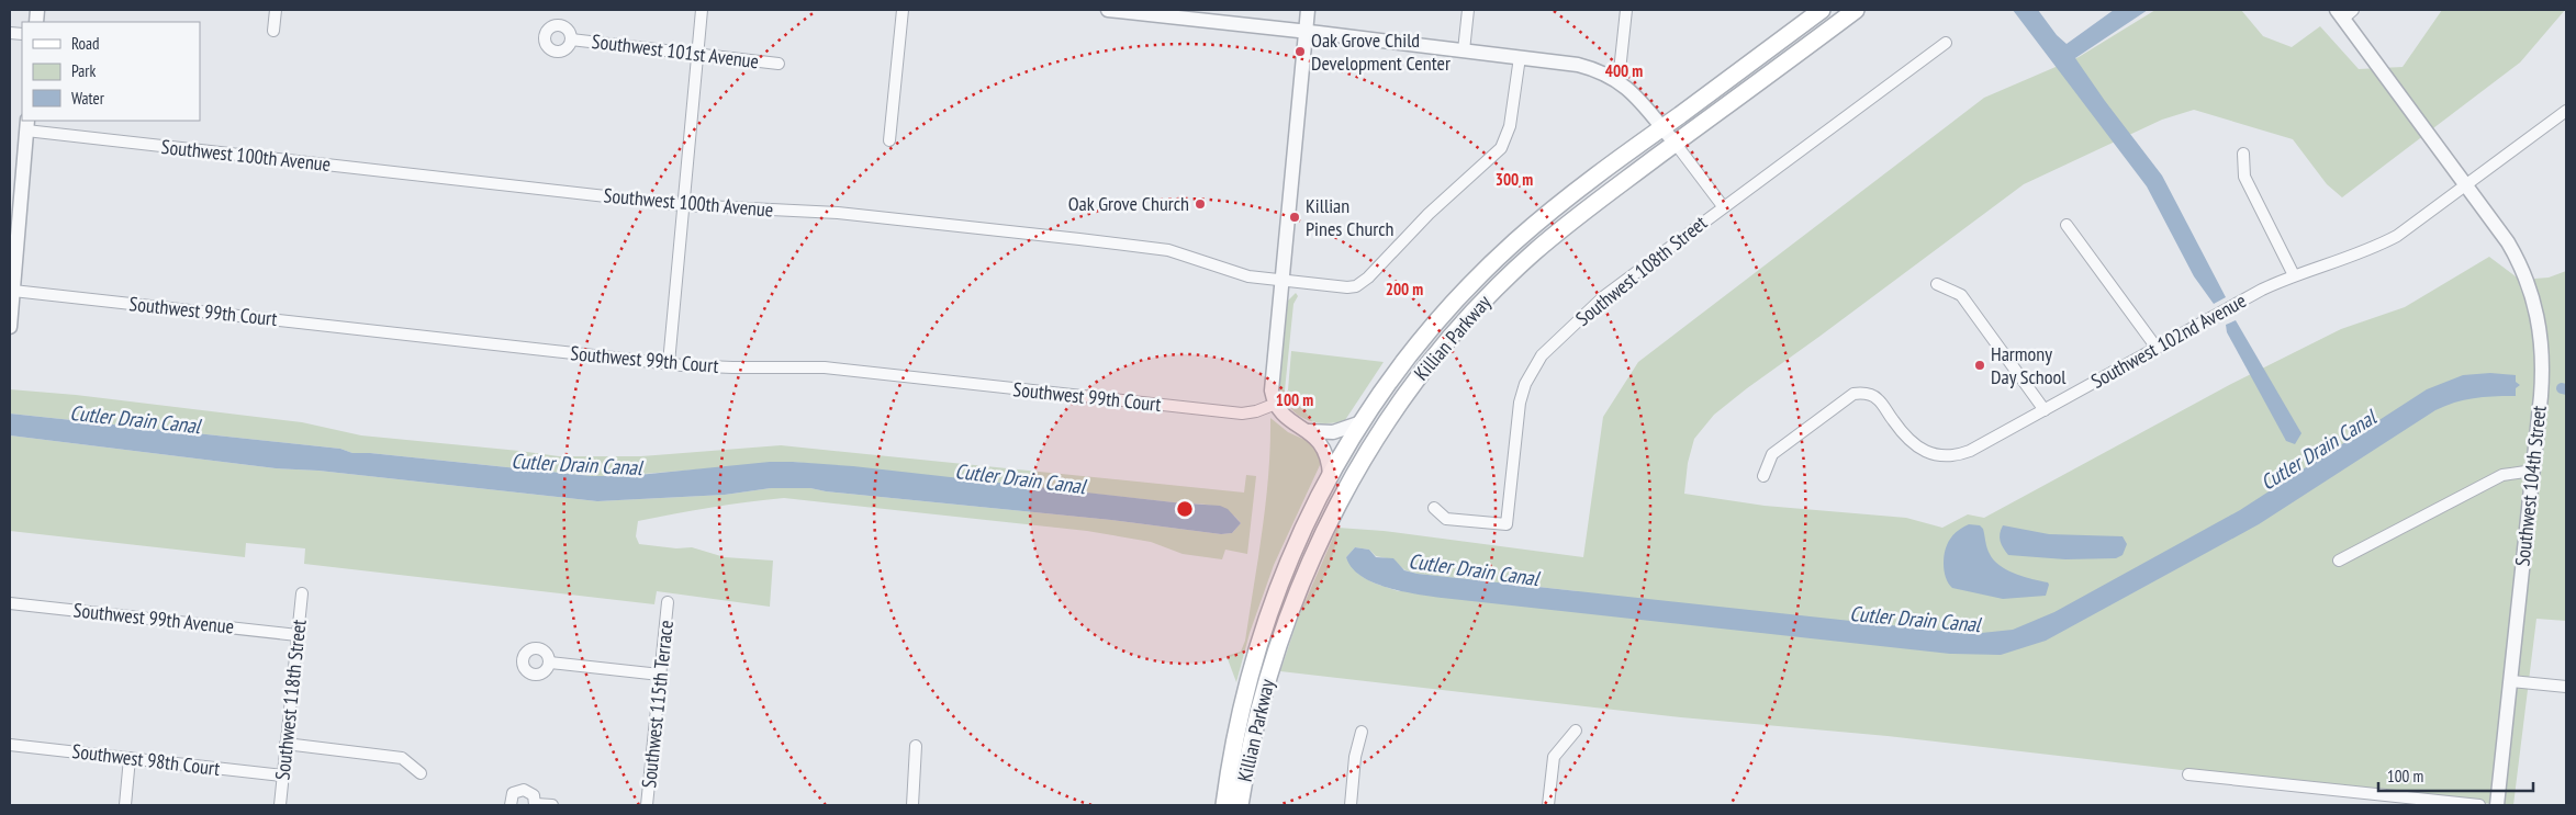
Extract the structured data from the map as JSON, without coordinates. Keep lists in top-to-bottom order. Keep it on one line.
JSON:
{"streets":{"main road":["Killian Parkway"],"street":["Southwest 101st Avenue","Southwest 100th Avenue","Southwest 108th Street","Southwest 99th Court","Southwest 102nd Avenue","Southwest 104th Street","Southwest 99th Avenue","Southwest 118th Street","Southwest 115th Terrace","Southwest 98th Court"]},"crossings":[["Southwest 102nd Avenue","Southwest 104th Street"],["Southwest 99th Avenue","Southwest 118th Street"],["Southwest 118th Street","Southwest 98th Court"]],"water":["Cutler Drain Canal"],"places":["Oak Grove Child Development Center","Oak Grove Church","Killian Pines Church","Harmony Day School"],"legend":["Road","Park","Water"],"scale_bar":"100 m","rings":["400 m","300 m","200 m","100 m"]}
